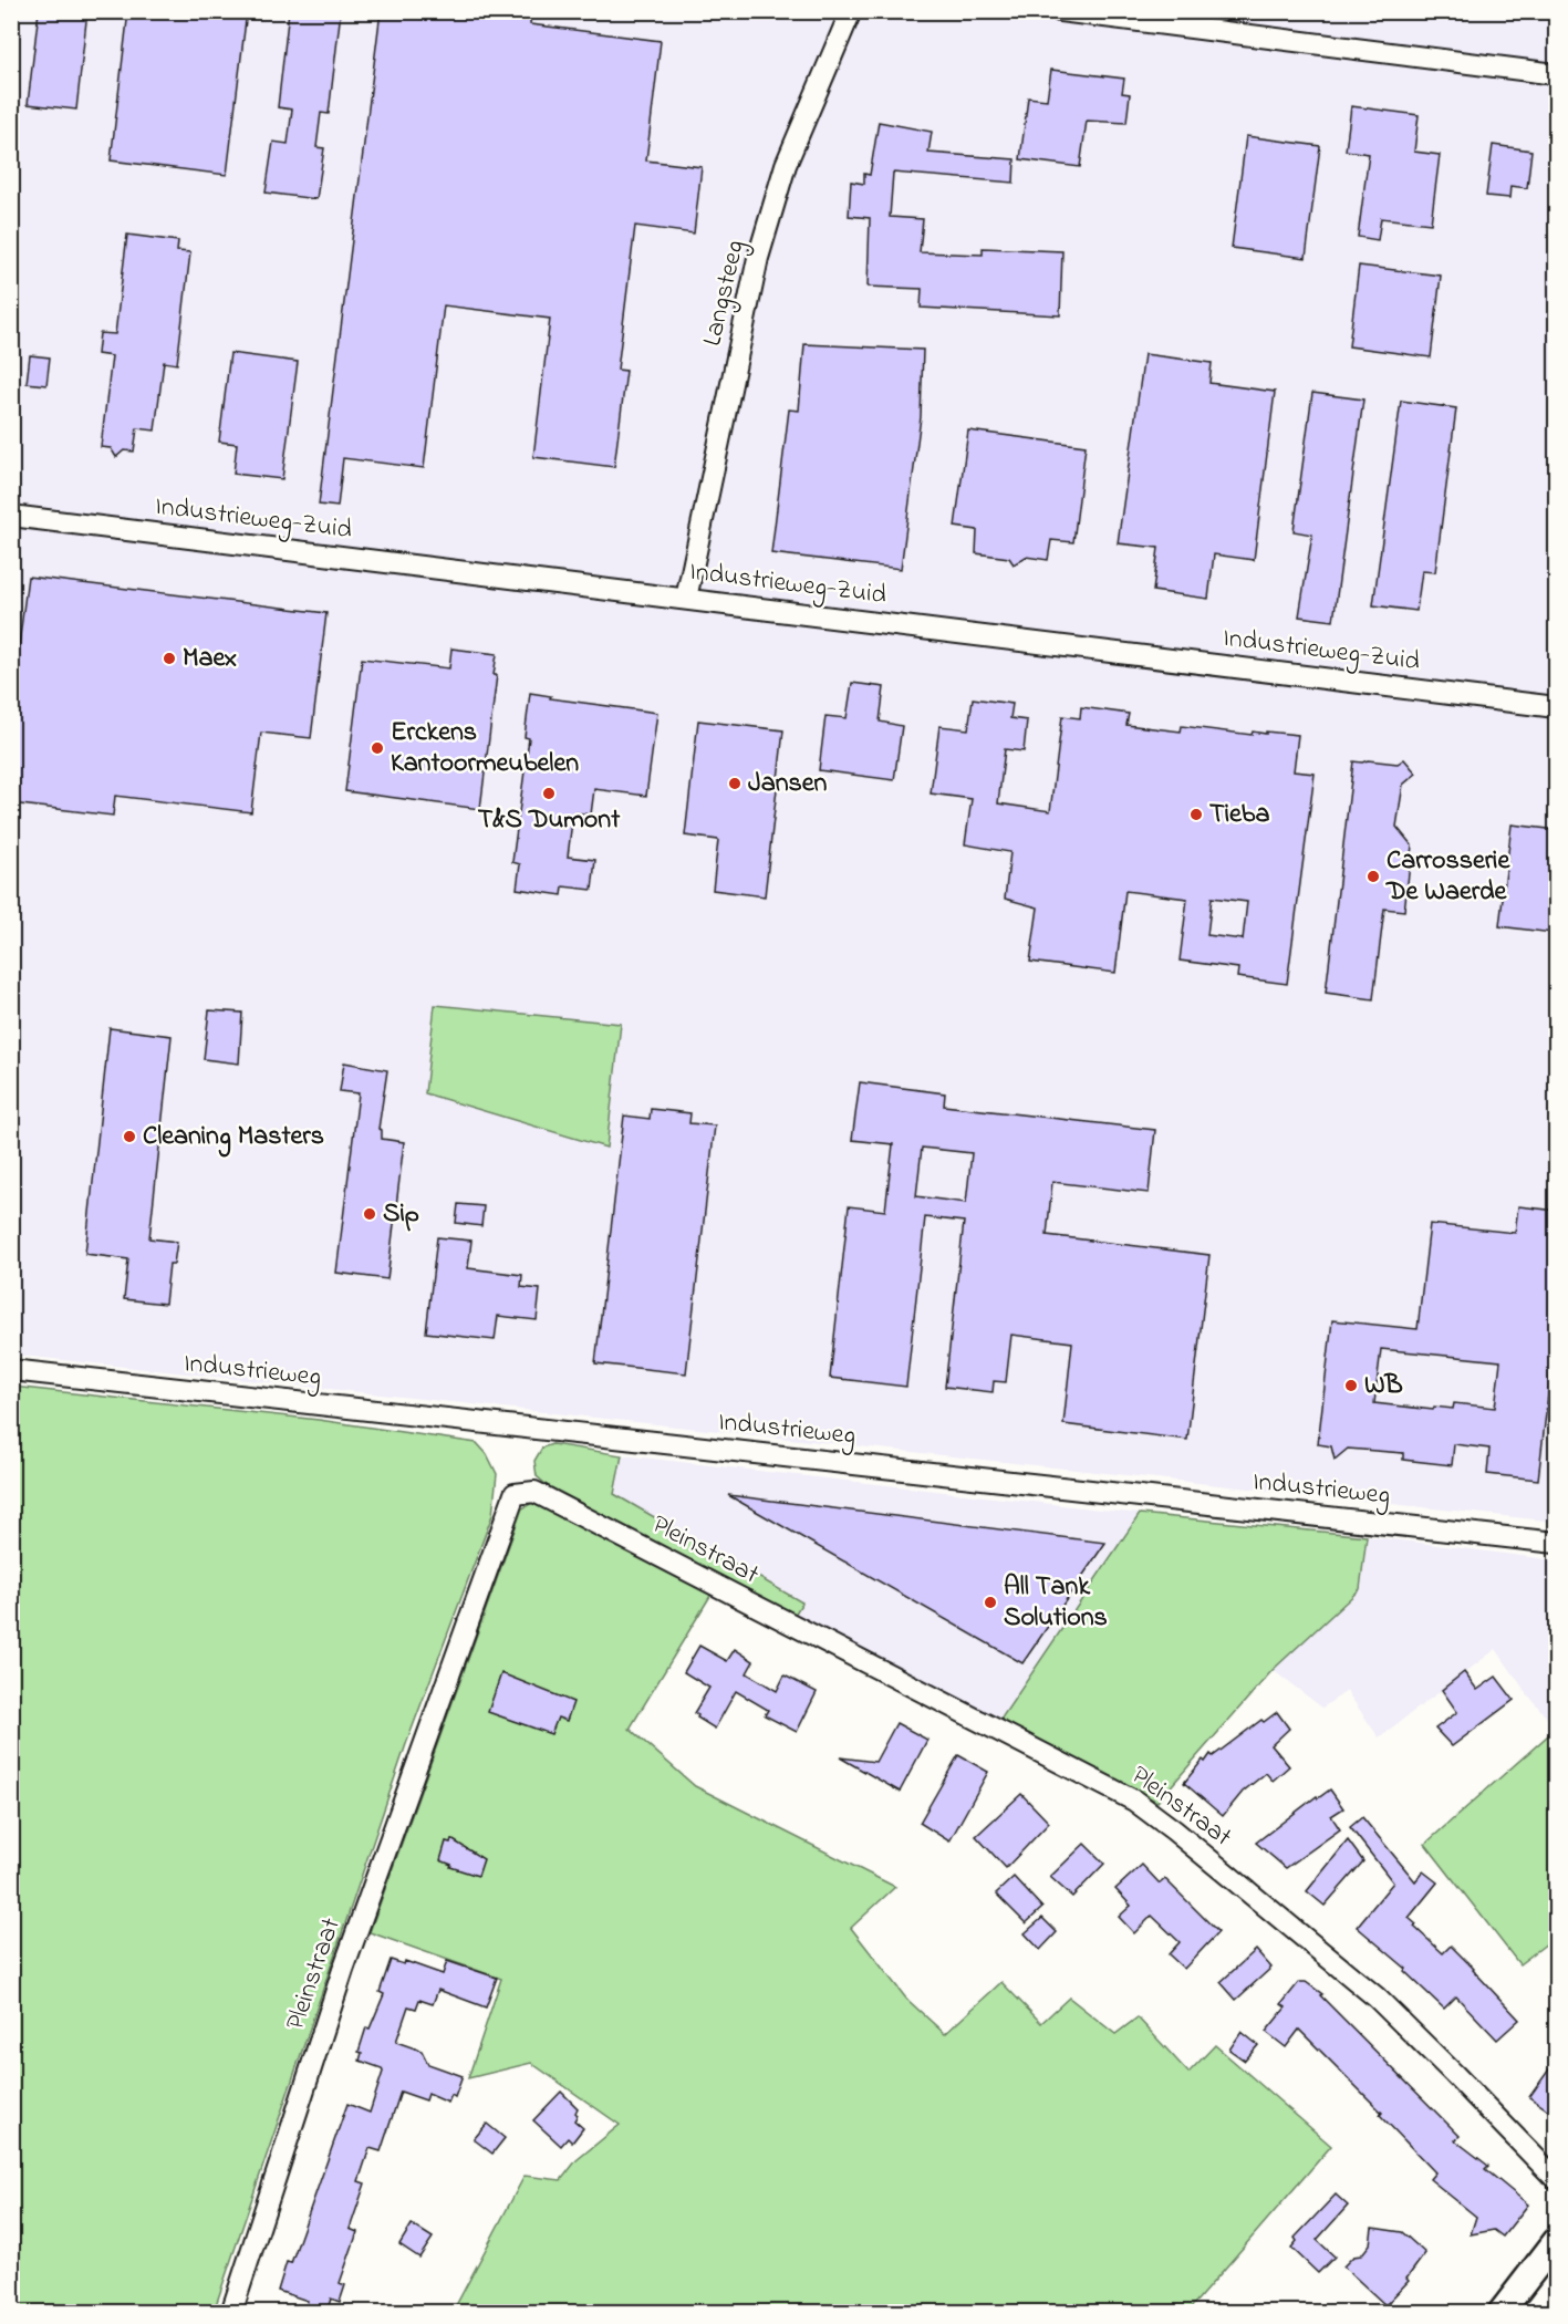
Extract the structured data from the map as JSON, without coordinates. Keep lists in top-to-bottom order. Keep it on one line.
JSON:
{"streets":{"street":["Langsteeg","Industrieweg-Zuid","Industrieweg","Pleinstraat"]},"crossings":[["Langsteeg","Industrieweg-Zuid"]],"places":["Maex","Erckens Kantoormeubelen","Jansen","T&S Dumont","Tieba","Carrosserie De Waerde","Cleaning Masters","Sip","WB","All Tank Solutions"]}
